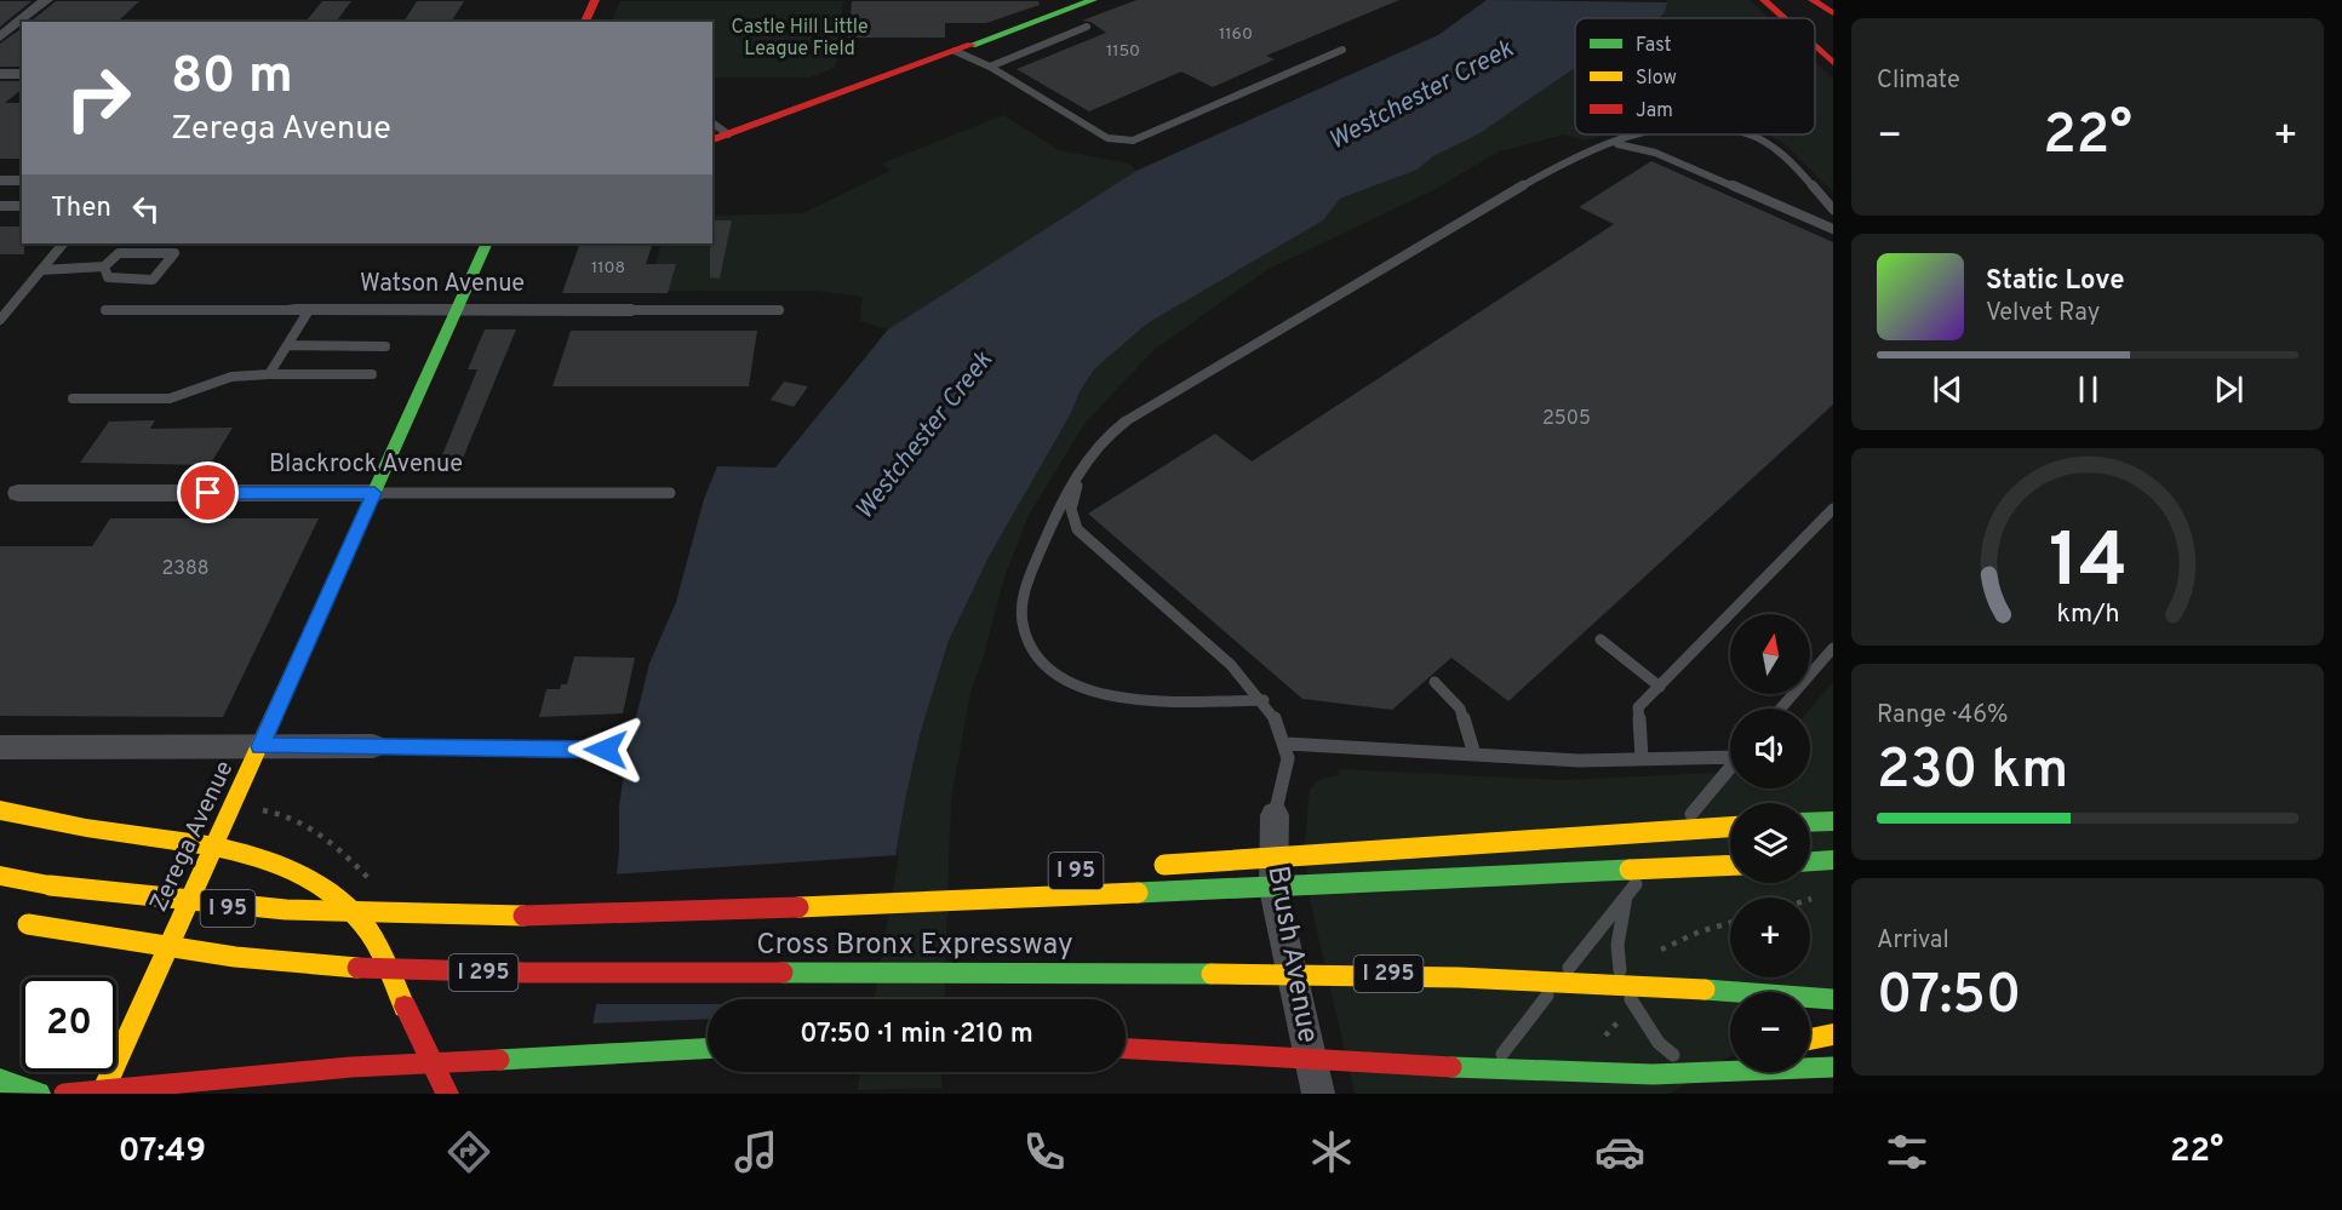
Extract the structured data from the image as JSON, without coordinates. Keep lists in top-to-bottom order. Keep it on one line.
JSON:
{"streets":{"main road":["Zerega Avenue","I 95","Cross Bronx Expressway","I 295"],"street":["Watson Avenue","Blackrock Avenue","Brush Avenue"]},"crossings":[["Watson Avenue","Zerega Avenue"],["Blackrock Avenue","Zerega Avenue"]],"water":["Westchester Creek"],"parks":["Castle Hill Little League Field"],"house_numbers":["1160","1150","1108","2505","2388"],"legend":["Fast","Slow","Jam"],"north":"top","page":{"tile":["Climate",["Range · 46%","230 km"],["Arrival","07:50"]],"turn":["80 m","Zerega Avenue"],"heat":["−","22°","+"],"then":"Then","song":["Static Love","Velvet Ray"],"map_buttons":["+","−"],"limit":"20","trip":"07:50 · 1 min · 210 m","tabs":["07:49","22°"],"gauge":["14","km/h"]}}
